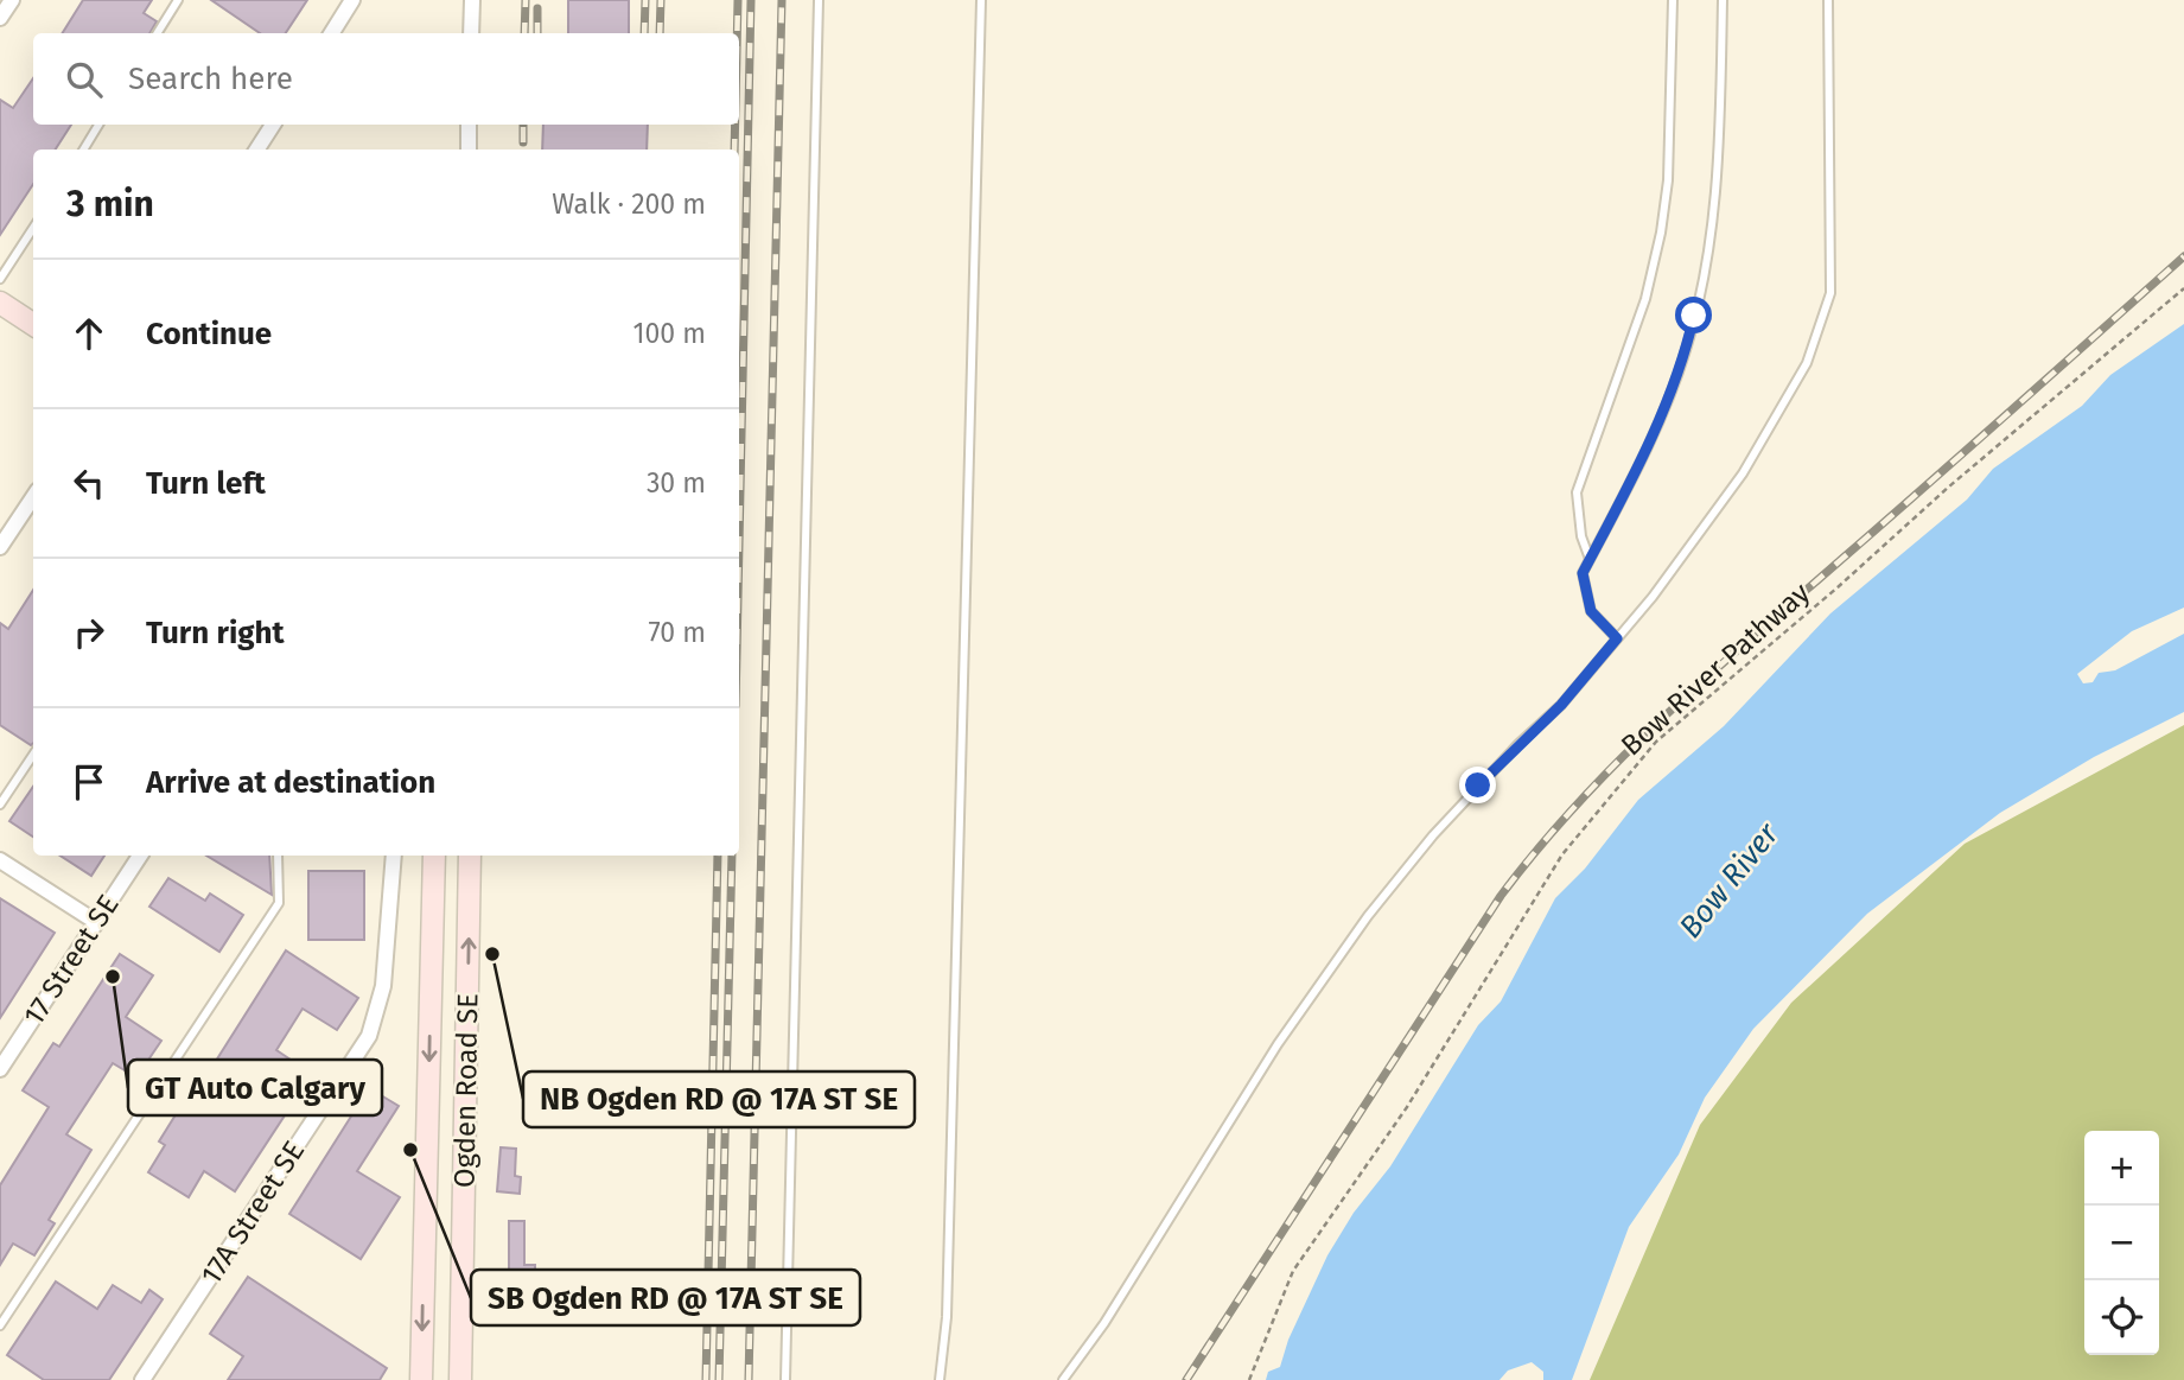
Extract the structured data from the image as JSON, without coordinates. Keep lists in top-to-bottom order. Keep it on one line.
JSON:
{"streets":{"street":["17 Street SE","Ogden Road SE","17A Street SE"],"path":["Bow River Pathway"]},"water":["Bow River"],"places":["NB Ogden RD @ 17A ST SE","GT Auto Calgary","SB Ogden RD @ 17A ST SE"],"page":{"search":"Search here","heading":["3 min","Walk · 200 m"],"list":[["Continue","100 m"],["Turn left","30 m"],["Turn right","70 m"],"Arrive at destination"],"map_buttons":["+","−"]}}
